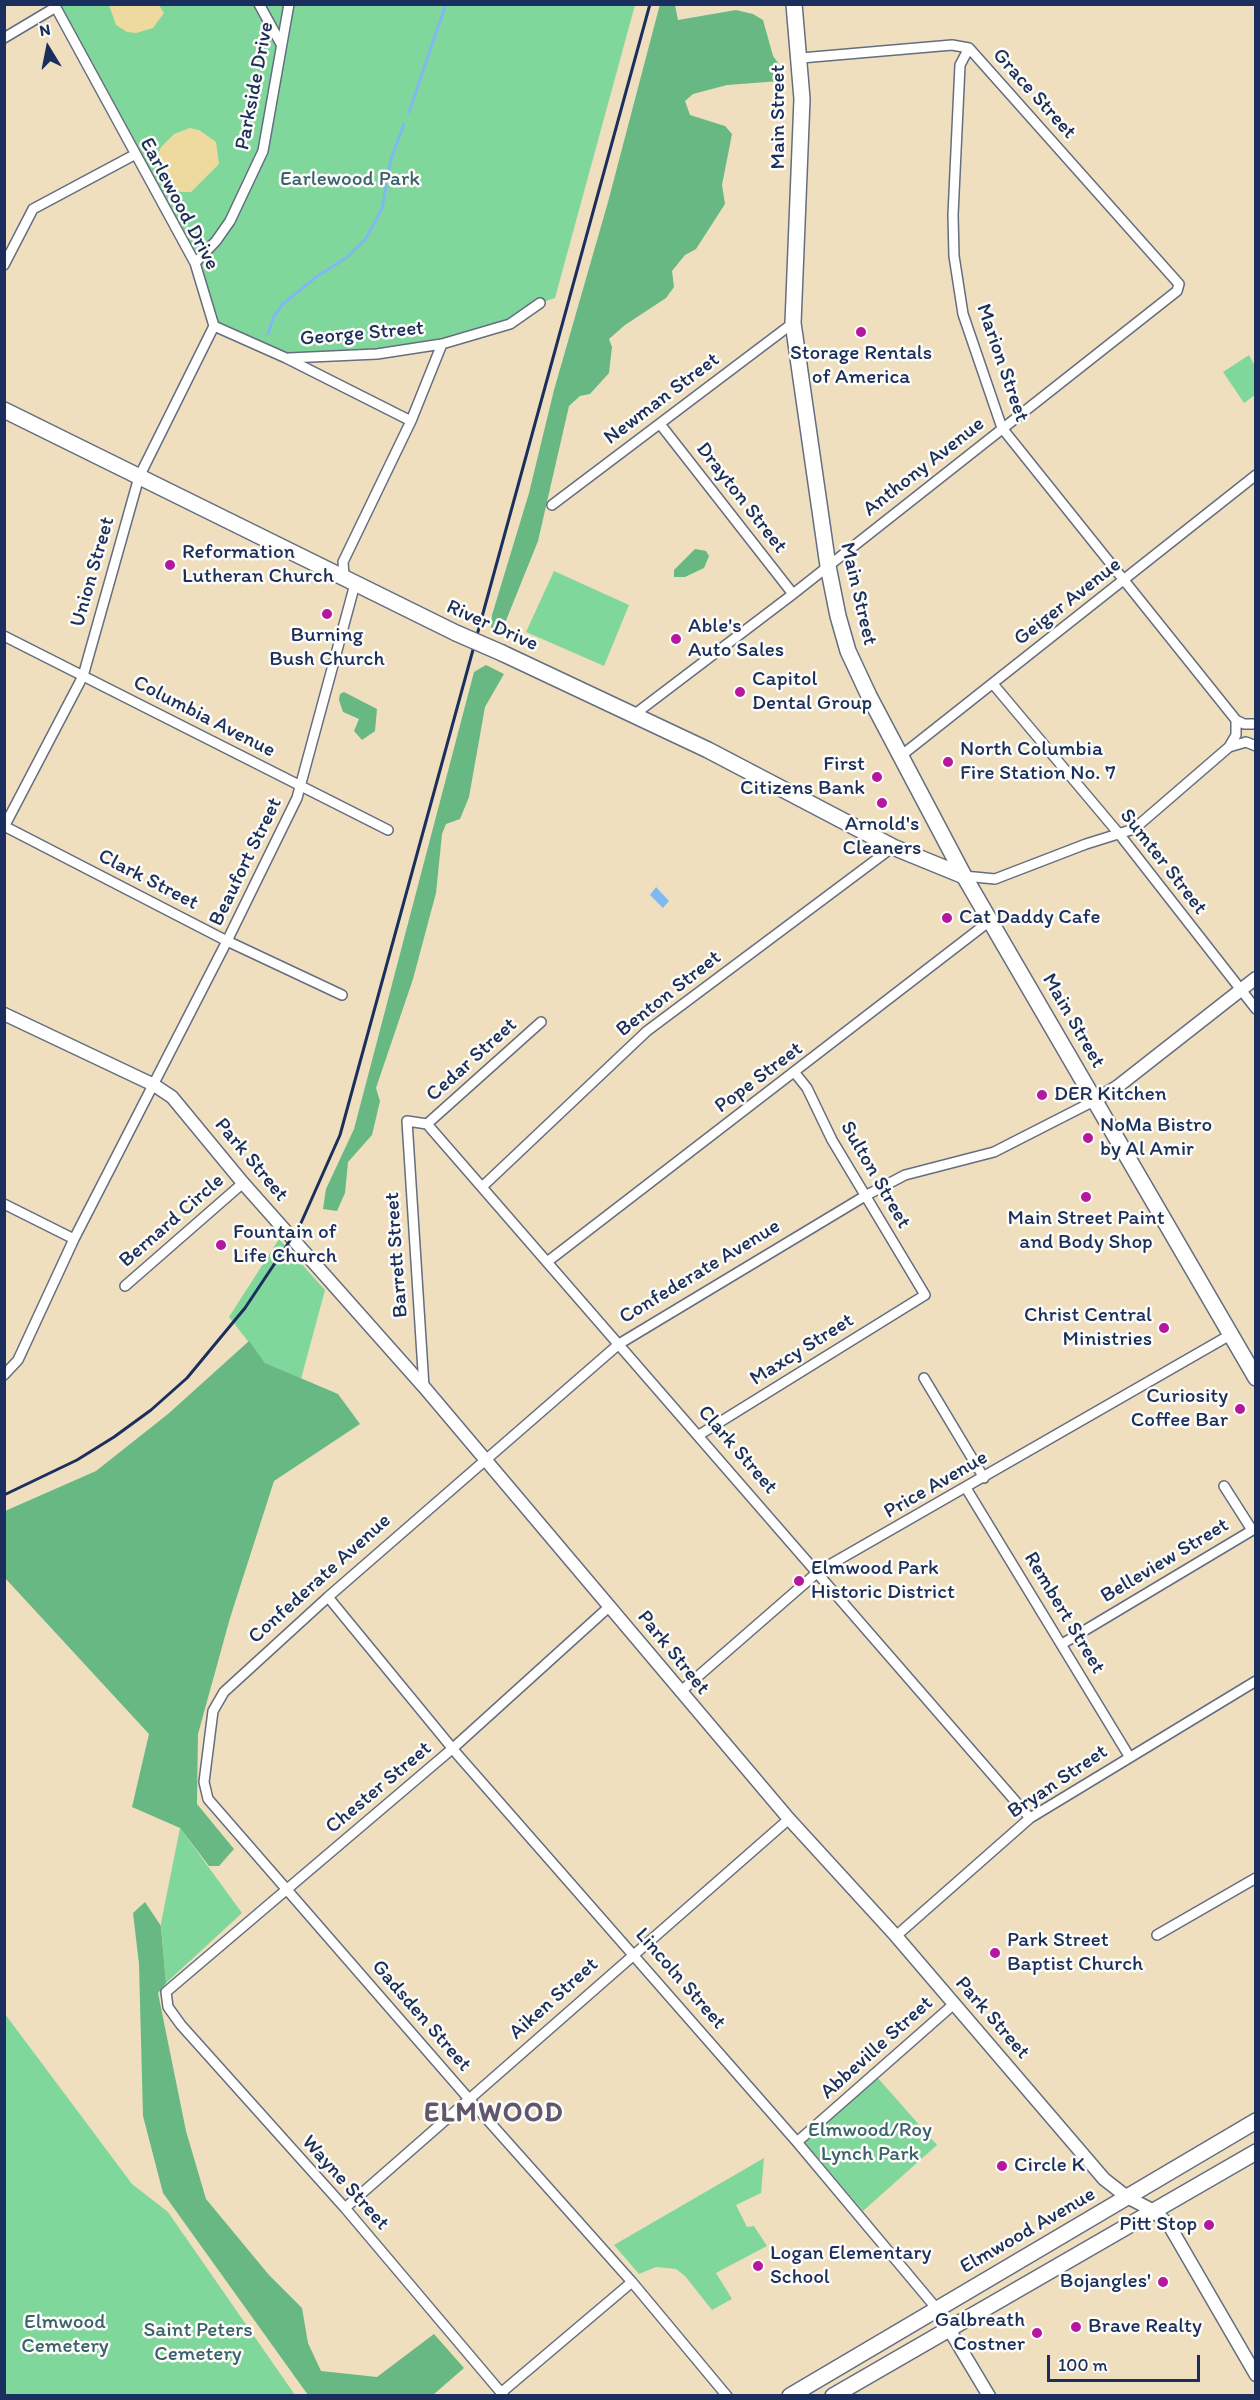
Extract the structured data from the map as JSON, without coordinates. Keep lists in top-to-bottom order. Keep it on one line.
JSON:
{"streets":{"main road":["Main Street","River Drive","Elmwood Avenue"],"street":["Parkside Drive","Grace Street","Earlewood Drive","George Street","Marion Street","Newman Street","Anthony Avenue","Drayton Street","Union Street","Geiger Avenue","Columbia Avenue","Beaufort Street","Sumter Street","Clark Street","Benton Street","Cedar Street","Pope Street","Park Street","Sulton Street","Bernard Circle","Barrett Street","Confederate Avenue","Maxcy Street","Price Avenue","Belleview Street","Rembert Street","Bryan Street","Chester Street","Lincoln Street","Aiken Street","Gadsden Street","Abbeville Street","Wayne Street"]},"crossings":[["Parkside Drive","Earlewood Drive"],["Grace Street","Main Street"],["Grace Street","Marion Street"],["Grace Street","Anthony Avenue"],["Main Street","Newman Street"],["Main Street","Anthony Avenue"],["Main Street","Geiger Avenue"],["Main Street","River Drive"],["Main Street","Pope Street"],["Main Street","Confederate Avenue"],["Main Street","Price Avenue"],["Earlewood Drive","Union Street"],["Marion Street","Anthony Avenue"],["Marion Street","Geiger Avenue"],["Newman Street","Drayton Street"],["Anthony Avenue","Drayton Street"],["Anthony Avenue","River Drive"],["Union Street","River Drive"],["Union Street","Columbia Avenue"],["Union Street","Clark Street"],["Geiger Avenue","Sumter Street"],["River Drive","Beaufort Street"],["River Drive","Benton Street"],["Columbia Avenue","Beaufort Street"],["Beaufort Street","Clark Street"],["Beaufort Street","Park Street"],["Sumter Street","Confederate Avenue"],["Clark Street","Benton Street"],["Clark Street","Cedar Street"],["Clark Street","Pope Street"],["Clark Street","Barrett Street"],["Clark Street","Confederate Avenue"],["Clark Street","Maxcy Street"],["Clark Street","Price Avenue"],["Clark Street","Bryan Street"],["Cedar Street","Barrett Street"],["Pope Street","Sulton Street"],["Park Street","Bernard Circle"],["Park Street","Barrett Street"],["Park Street","Confederate Avenue"],["Park Street","Price Avenue"],["Park Street","Bryan Street"],["Park Street","Chester Street"],["Park Street","Aiken Street"],["Park Street","Abbeville Street"],["Park Street","Elmwood Avenue"],["Sulton Street","Confederate Avenue"],["Sulton Street","Maxcy Street"],["Confederate Avenue","Lincoln Street"],["Confederate Avenue","Gadsden Street"],["Price Avenue","Rembert Street"],["Belleview Street","Rembert Street"],["Rembert Street","Bryan Street"],["Chester Street","Lincoln Street"],["Chester Street","Gadsden Street"],["Chester Street","Wayne Street"],["Lincoln Street","Aiken Street"],["Lincoln Street","Abbeville Street"],["Lincoln Street","Elmwood Avenue"],["Aiken Street","Gadsden Street"],["Aiken Street","Wayne Street"]],"districts":["ELMWOOD"],"parks":["Earlewood Park","Elmwood/Roy Lynch Park","Elmwood Cemetery","Saint Peters Cemetery"],"places":["Storage Rentals of America","Reformation Lutheran Church","Burning Bush Church","Able's Auto Sales","Capitol Dental Group","North Columbia Fire Station No. 7","First Citizens Bank","Arnold's Cleaners","Cat Daddy Cafe","DER Kitchen","NoMa Bistro by Al Amir","Main Street Paint and Body Shop","Fountain of Life Church","Christ Central Ministries","Curiosity Coffee Bar","Elmwood Park Historic District","Park Street Baptist Church","Circle K","Pitt Stop","Logan Elementary School","Bojangles'","Brave Realty","Galbreath Costner"],"scale_bar":"100 m","north":"top"}
